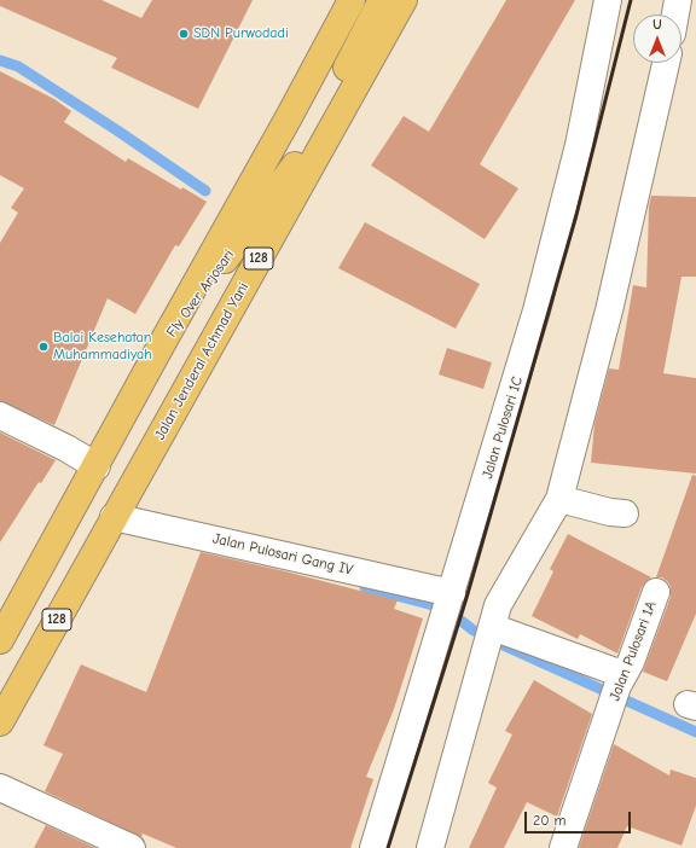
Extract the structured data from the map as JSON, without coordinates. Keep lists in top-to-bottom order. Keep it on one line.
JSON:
{"streets":{"main road":["128","Fly Over Arjosari","Jalan Jenderal Achmad Yani"],"street":["Jalan Pulosari 1C","Jalan Pulosari Gang IV","Jalan Pulosari 1A"]},"crossings":[["128","Fly Over Arjosari"],["Fly Over Arjosari","Jalan Jenderal Achmad Yani"],["Fly Over Arjosari","Jalan Pulosari Gang IV"],["Jalan Jenderal Achmad Yani","Jalan Pulosari Gang IV"],["Jalan Pulosari 1C","Jalan Pulosari Gang IV"]],"places":["SDN Purwodadi","Balai Kesehatan Muhammadiyah"],"scale_bar":"20 m","north":"top"}
